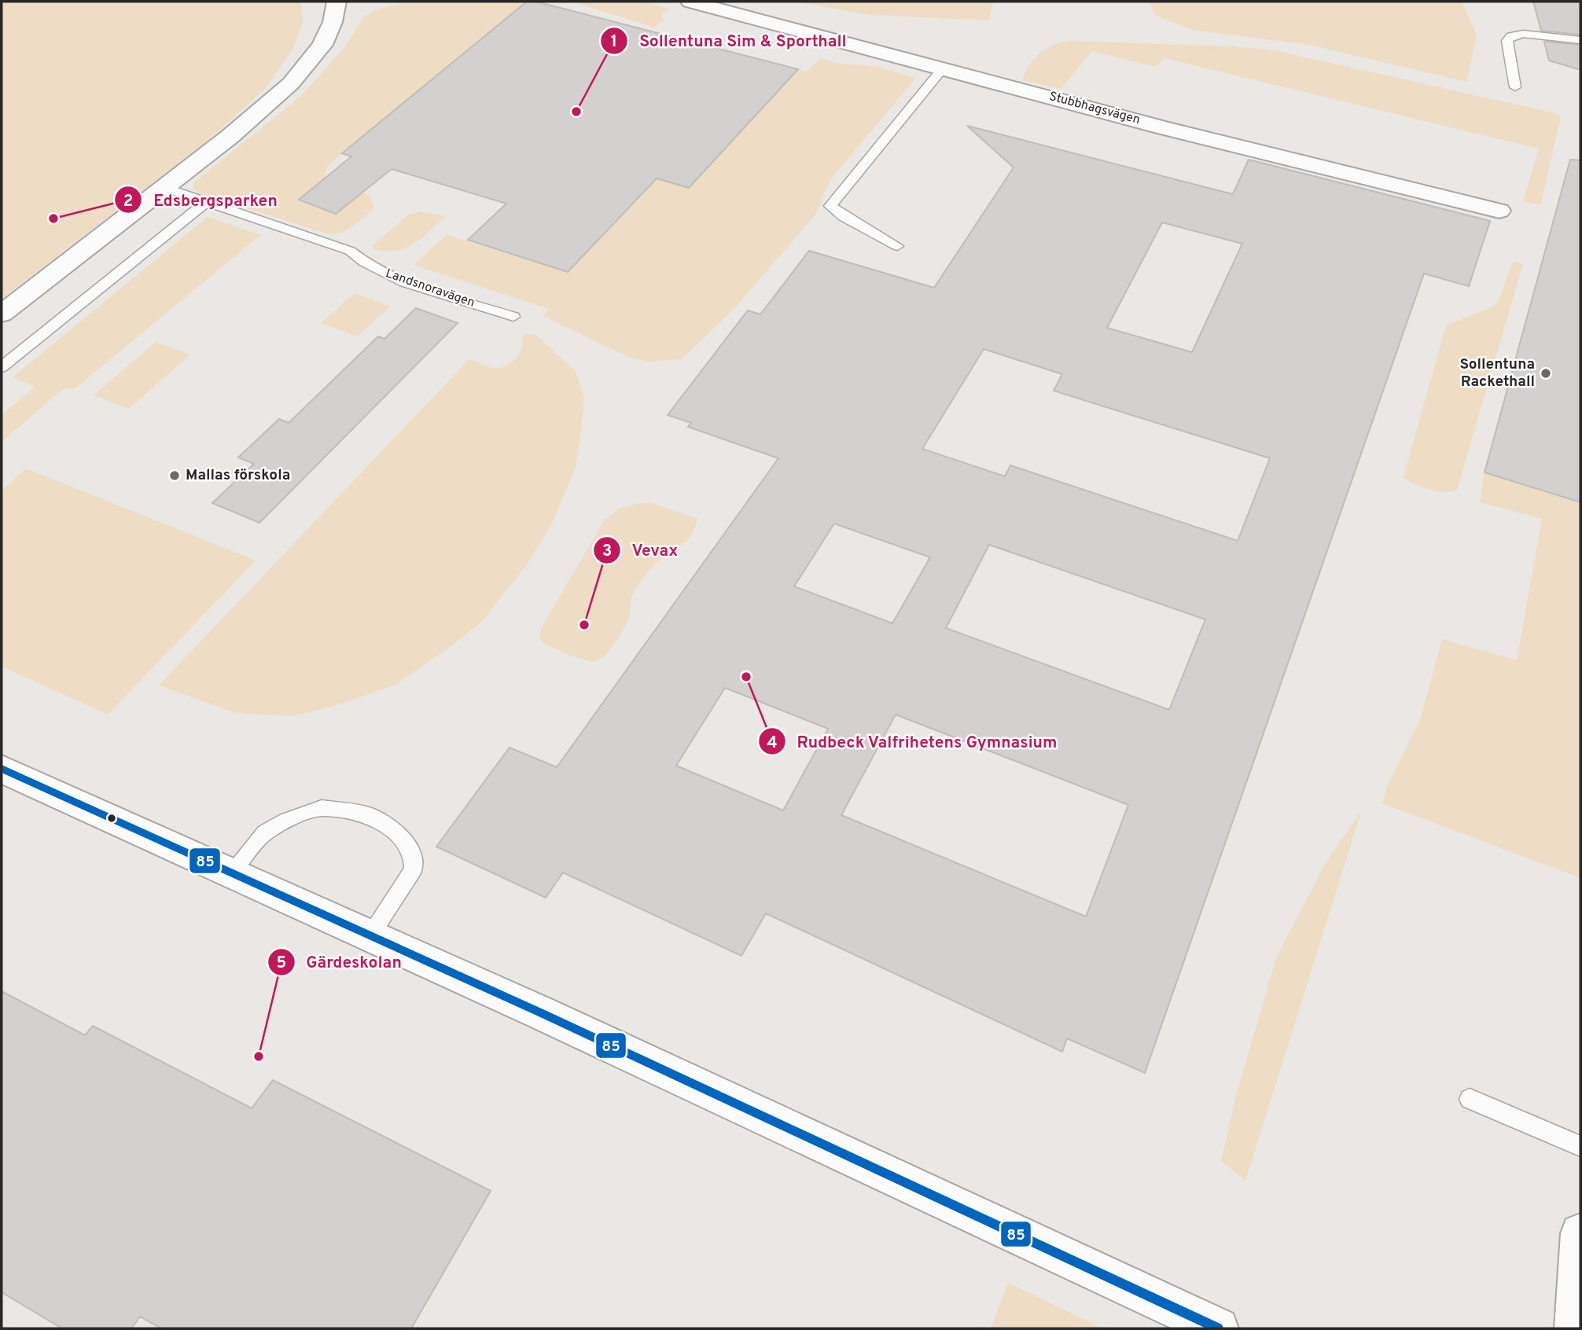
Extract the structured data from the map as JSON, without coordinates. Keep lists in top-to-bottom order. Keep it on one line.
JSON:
{"streets":{"street":["Stubbhagsvägen"],"lane":["Landsnoravägen"]},"places":["Sollentuna Sim & Sporthall","Edsbergsparken","Sollentuna Rackethall","Mallas förskola","Vevax","Rudbeck Valfrihetens Gymnasium","Gärdeskolan"],"lines":["transit line 85"]}
